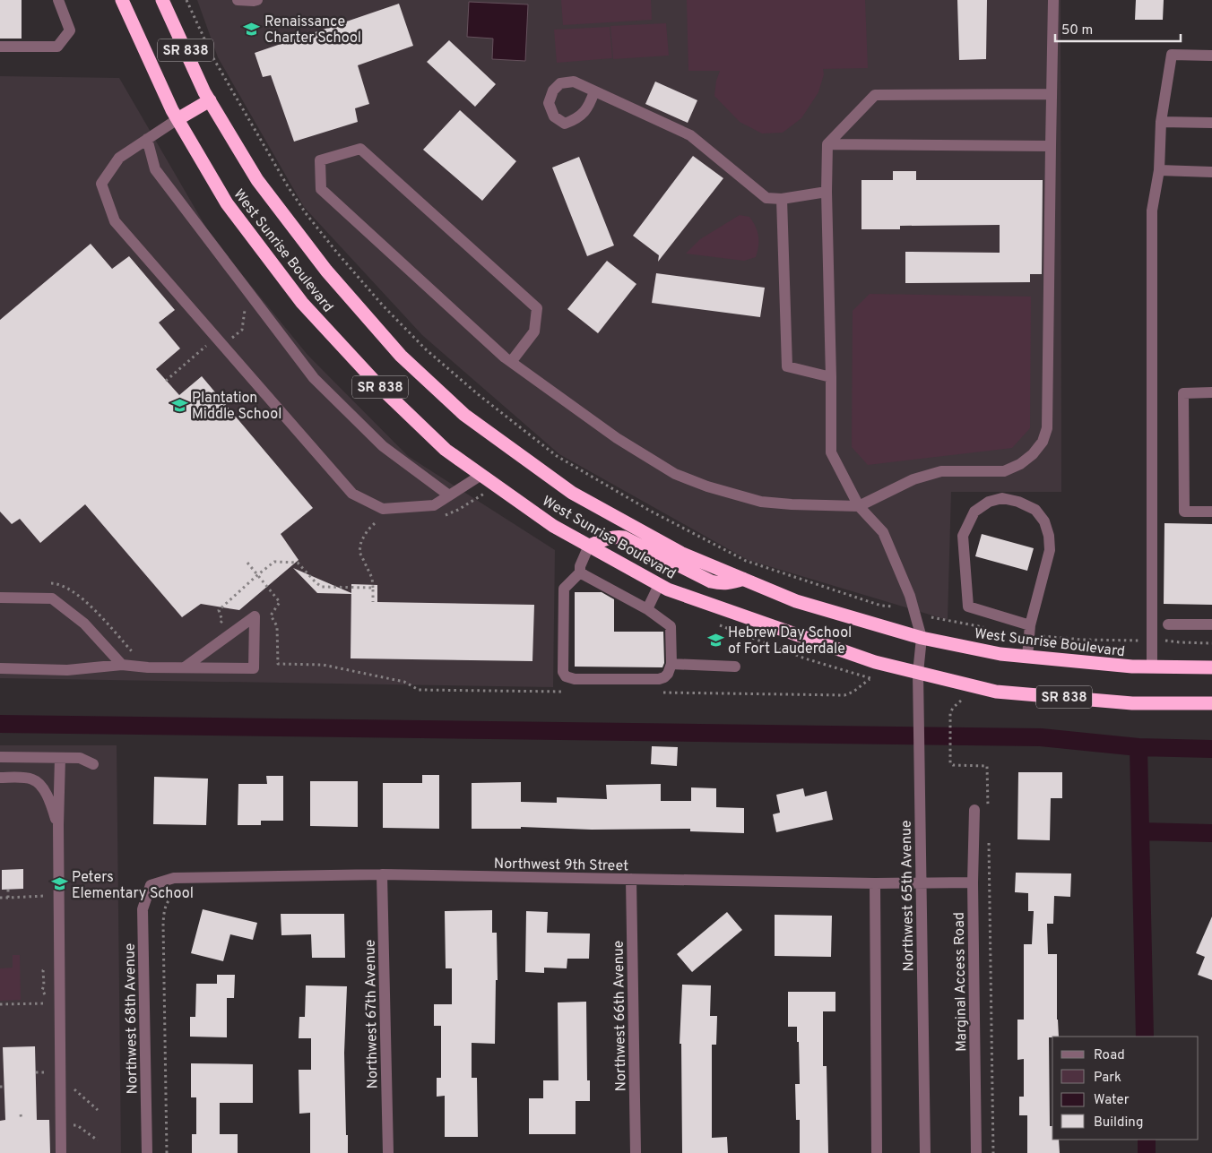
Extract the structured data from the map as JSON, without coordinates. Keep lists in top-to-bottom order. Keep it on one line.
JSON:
{"streets":{"highway":["SR 838","West Sunrise Boulevard"],"street":["Northwest 9th Street","Northwest 65th Avenue","Marginal Access Road","Northwest 67th Avenue","Northwest 66th Avenue","Northwest 68th Avenue"]},"crossings":[["West Sunrise Boulevard","Northwest 65th Avenue"],["Northwest 9th Street","Northwest 65th Avenue"],["Northwest 9th Street","Marginal Access Road"],["Northwest 9th Street","Northwest 67th Avenue"],["Northwest 9th Street","Northwest 66th Avenue"],["Northwest 9th Street","Northwest 68th Avenue"]],"places":{"school or university":["Renaissance Charter School","Plantation Middle School","Hebrew Day School of Fort Lauderdale","Peters Elementary School"]},"legend":["Road","Park","Water","Building"],"scale_bar":"50 m"}
